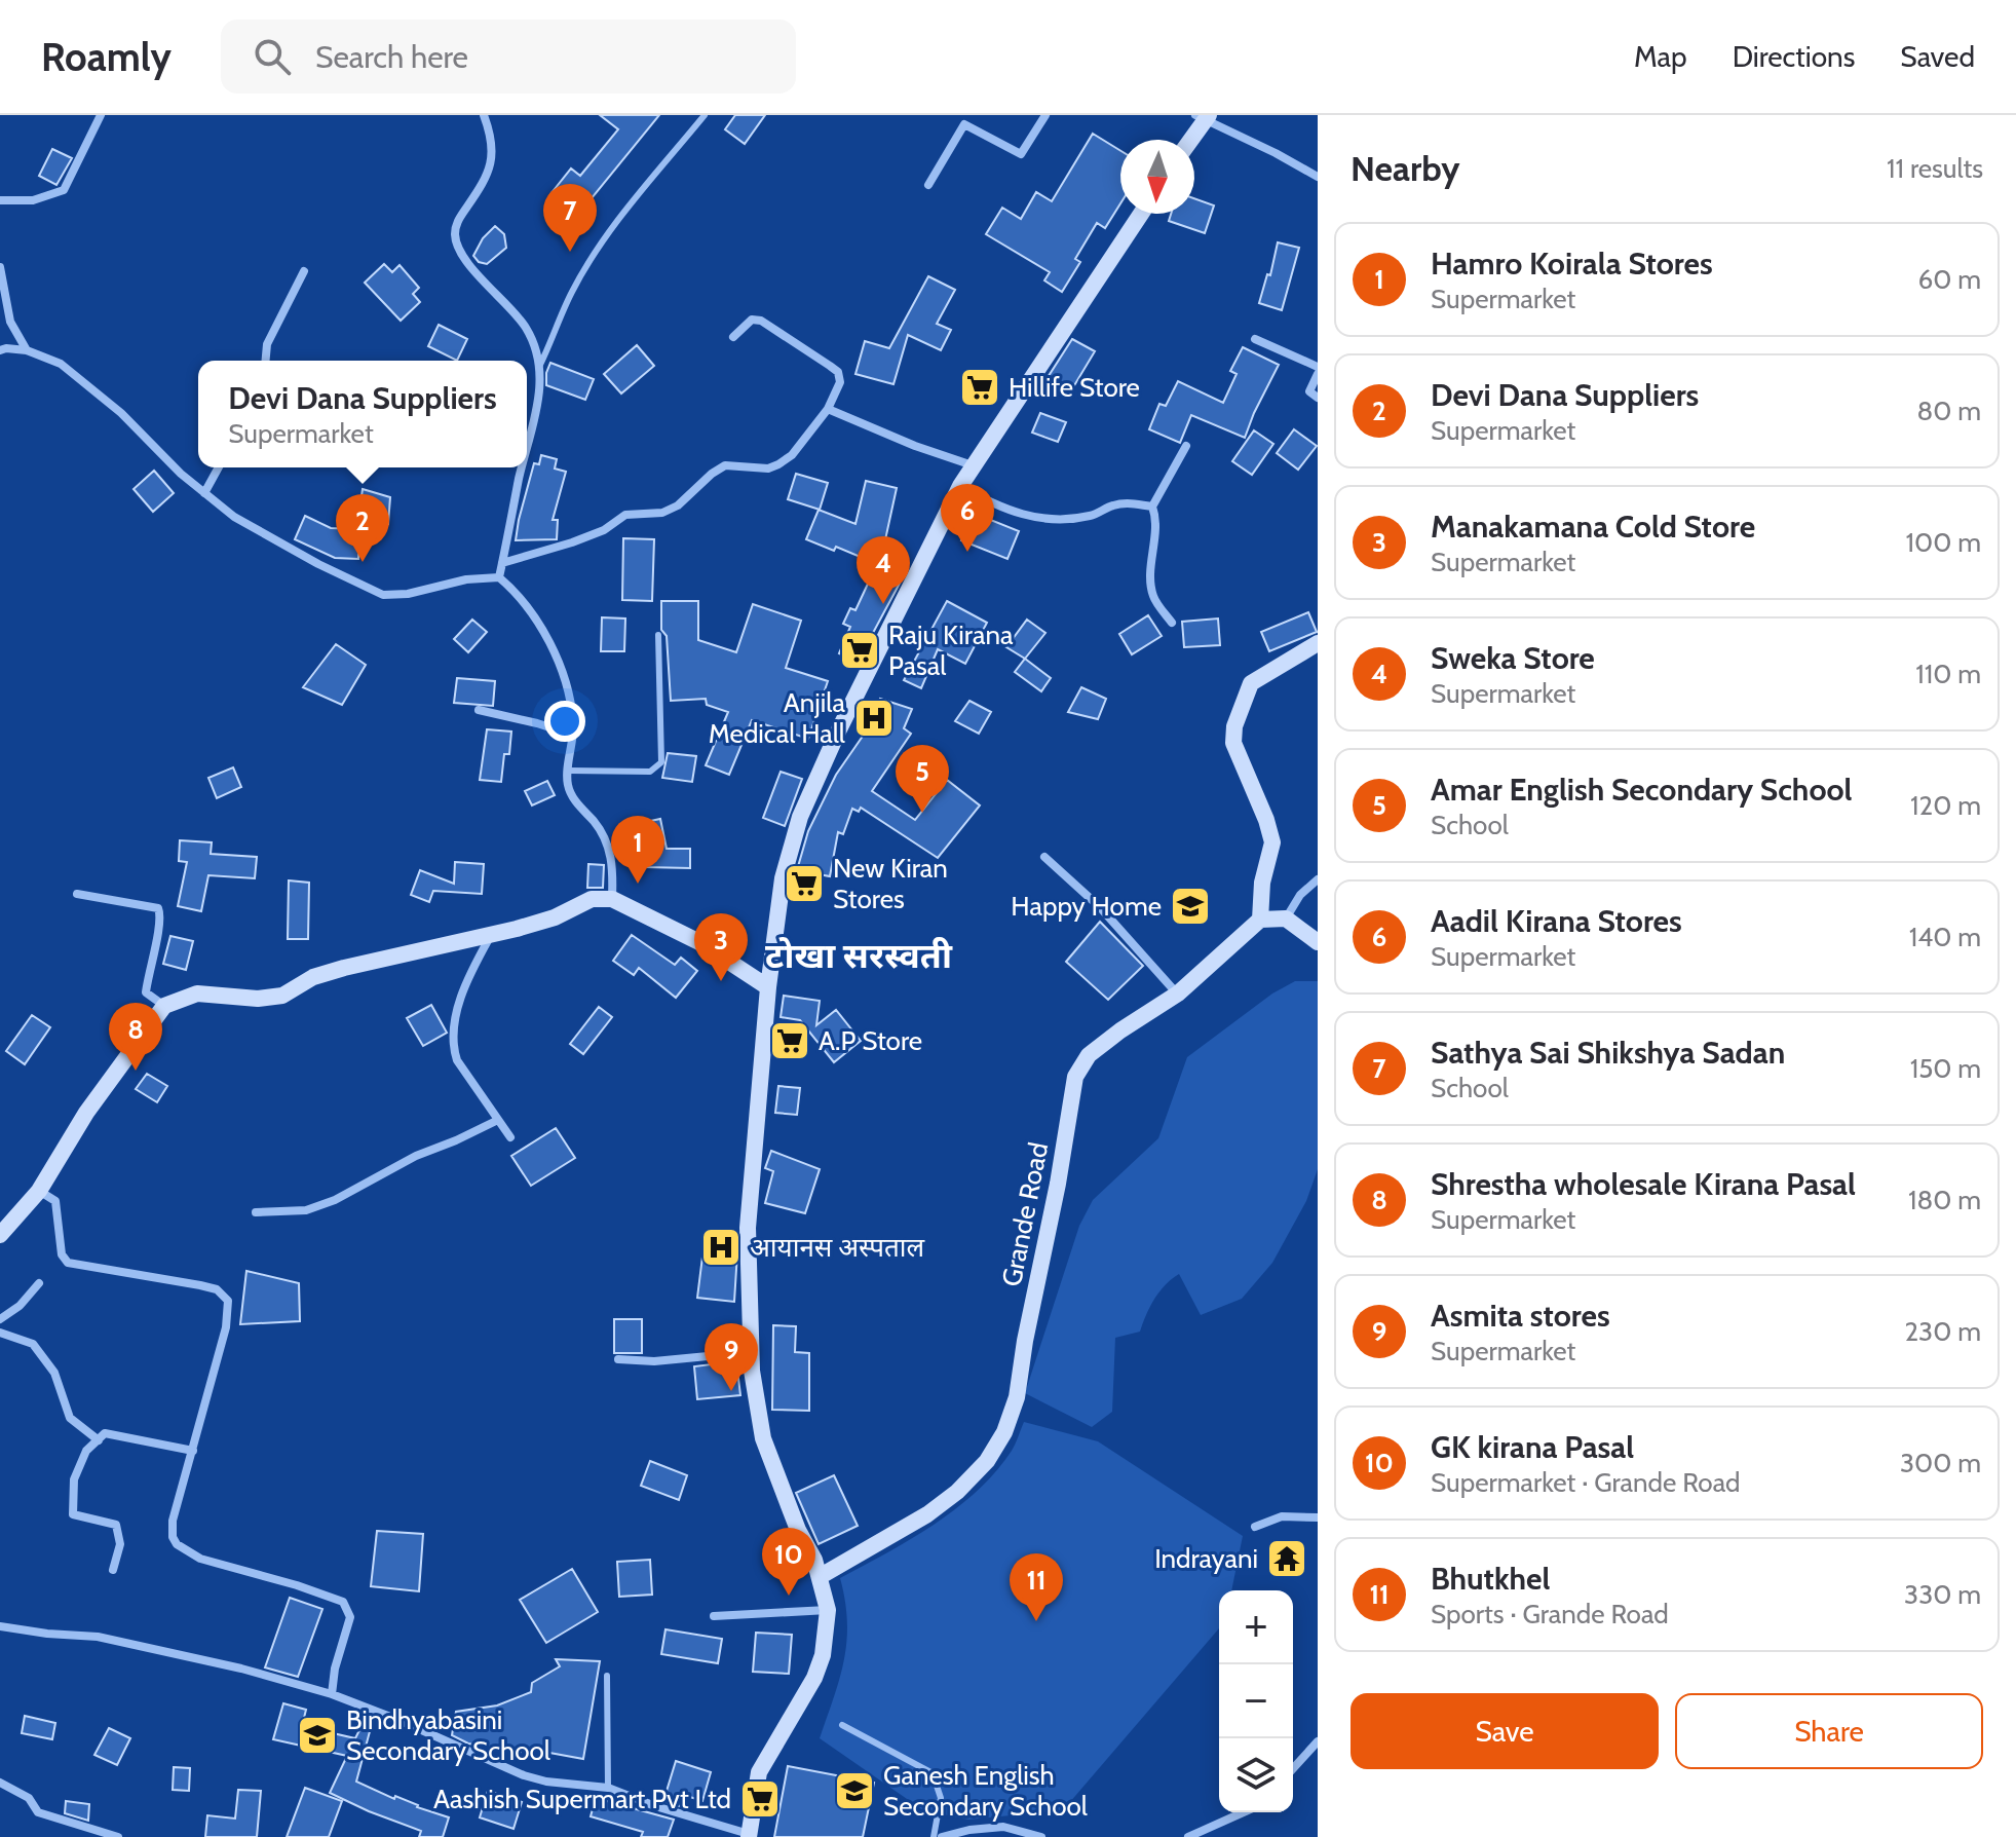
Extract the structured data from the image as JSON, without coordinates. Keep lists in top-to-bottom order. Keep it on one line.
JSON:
{"streets":{"street":["Grande Road"]},"districts":["टोखा सरस्वती"],"places":{"supermarket":["Hillife Store","Raju Kirana Pasal","New Kiran Stores","A.P Store","Aashish Supermart Pvt Ltd"],"hospital":["Anjila Medical Hall","आयानस अस्पताल"],"school or university":["Happy Home","Bindhyabasini Secondary School","Ganesh English Secondary School"],"temple":["Indrayani"]},"north":"bottom","page":{"header":"Roamly","search":"Search here","nav":["Map","Directions","Saved"],"heading":["Nearby","11 results"],"pins":["7","6","2","4","5","1","3","8","9","10","11"],"list":[{"mark":"1","name":"Hamro Koirala Stores","note":"Supermarket","value":"60 m"},{"mark":"2","name":"Devi Dana Suppliers","note":"Supermarket","value":"80 m"},{"mark":"3","name":"Manakamana Cold Store","note":"Supermarket","value":"100 m"},{"mark":"4","name":"Sweka Store","note":"Supermarket","value":"110 m"},{"mark":"5","name":"Amar English Secondary School","note":"School","value":"120 m"},{"mark":"6","name":"Aadil Kirana Stores","note":"Supermarket","value":"140 m"},{"mark":"7","name":"Sathya Sai Shikshya Sadan","note":"School","value":"150 m"},{"mark":"8","name":"Shrestha wholesale Kirana Pasal","note":"Supermarket","value":"180 m"},{"mark":"9","name":"Asmita stores","note":"Supermarket","value":"230 m"},{"mark":"10","name":"GK kirana Pasal","note":"Supermarket · Grande Road","value":"300 m"},{"mark":"11","name":"Bhutkhel","note":"Sports · Grande Road","value":"330 m"}],"popup":["Devi Dana Suppliers","Supermarket"],"map_buttons":["+","−"],"buttons":["Save","Share"]}}
